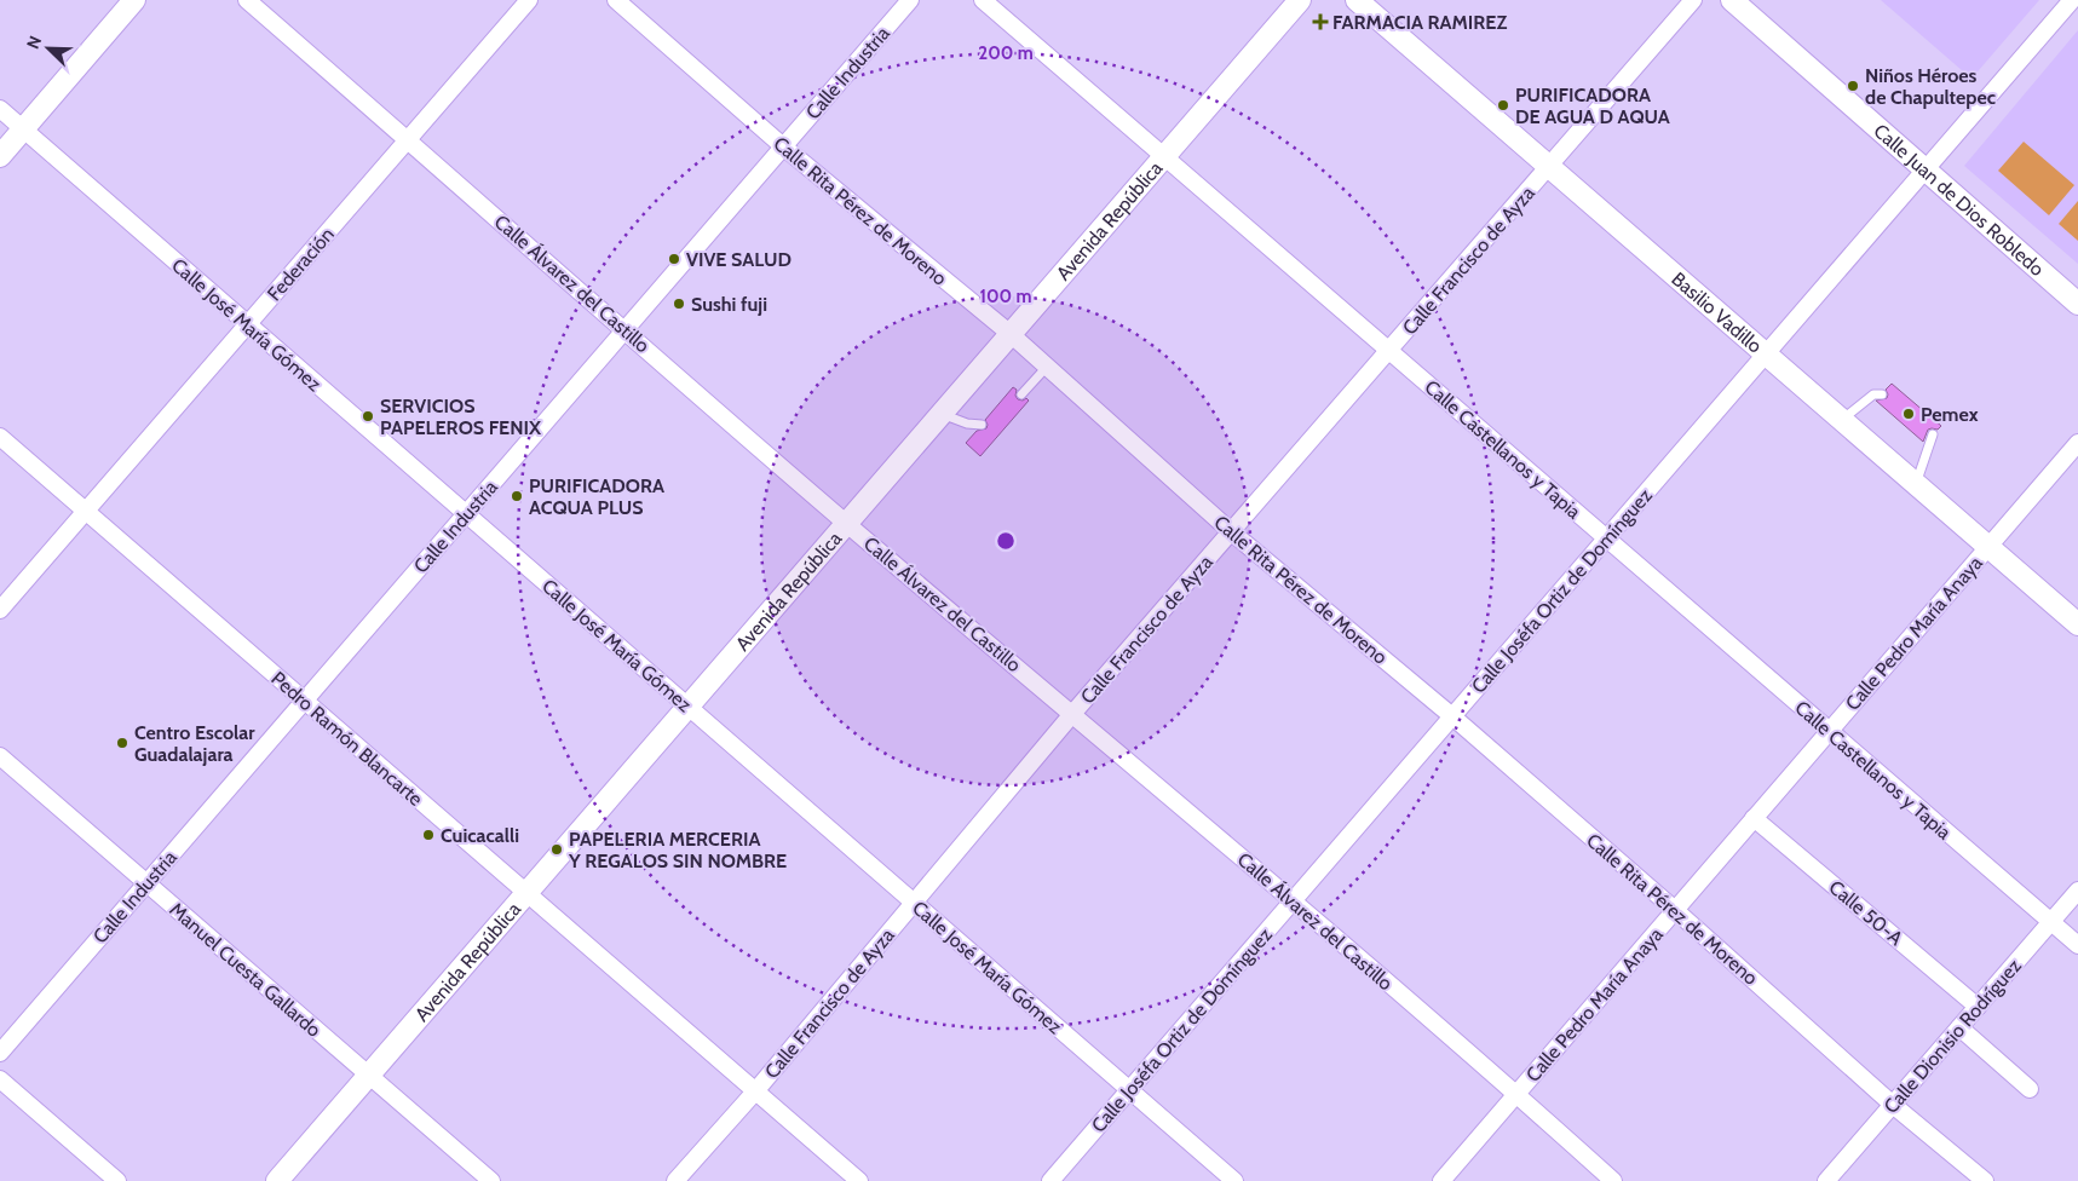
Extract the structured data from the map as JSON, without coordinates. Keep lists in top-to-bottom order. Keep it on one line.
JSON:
{"streets":{"street":["Calle Industria","Calle Juan de Dios Robledo","Calle Rita Pérez de Moreno","Avenida República","Calle Francisco de Ayza","Federación","Calle Álvarez del Castillo","Basilio Vadillo","Calle José María Gómez","Calle Castellanos y Tapia","Calle Joséfa Ortiz de Domínguez","Calle Pedro María Anaya","Pedro Ramón Blancarte","Calle 50-A","Manuel Cuesta Gallardo","Calle Dionisio Rodríguez"]},"crossings":[["Calle Industria","Calle Rita Pérez de Moreno"],["Calle Industria","Calle Álvarez del Castillo"],["Calle Industria","Calle José María Gómez"],["Calle Industria","Pedro Ramón Blancarte"],["Calle Industria","Manuel Cuesta Gallardo"],["Calle Juan de Dios Robledo","Calle Joséfa Ortiz de Domínguez"],["Calle Rita Pérez de Moreno","Avenida República"],["Calle Rita Pérez de Moreno","Calle Francisco de Ayza"],["Calle Rita Pérez de Moreno","Calle Joséfa Ortiz de Domínguez"],["Calle Rita Pérez de Moreno","Calle Pedro María Anaya"],["Calle Rita Pérez de Moreno","Calle Dionisio Rodríguez"],["Avenida República","Calle Álvarez del Castillo"],["Avenida República","Calle José María Gómez"],["Avenida República","Calle Castellanos y Tapia"],["Avenida República","Pedro Ramón Blancarte"],["Avenida República","Manuel Cuesta Gallardo"],["Calle Francisco de Ayza","Calle Álvarez del Castillo"],["Calle Francisco de Ayza","Basilio Vadillo"],["Calle Francisco de Ayza","Calle José María Gómez"],["Calle Francisco de Ayza","Calle Castellanos y Tapia"],["Calle Francisco de Ayza","Pedro Ramón Blancarte"],["Federación","Calle Álvarez del Castillo"],["Federación","Calle José María Gómez"],["Federación","Pedro Ramón Blancarte"],["Calle Álvarez del Castillo","Calle Joséfa Ortiz de Domínguez"],["Calle Álvarez del Castillo","Calle Pedro María Anaya"],["Basilio Vadillo","Calle Joséfa Ortiz de Domínguez"],["Basilio Vadillo","Calle Pedro María Anaya"],["Calle José María Gómez","Calle Joséfa Ortiz de Domínguez"],["Calle Castellanos y Tapia","Calle Joséfa Ortiz de Domínguez"],["Calle Castellanos y Tapia","Calle Pedro María Anaya"],["Calle Castellanos y Tapia","Calle Dionisio Rodríguez"],["Calle Pedro María Anaya","Calle 50-A"],["Calle 50-A","Calle Dionisio Rodríguez"]],"places":{"health":["FARMACIA RAMIREZ"],"other":["Niños Héroes de Chapultepec","PURIFICADORA DE AGUA D AQUA","VIVE SALUD","Sushi fuji","Pemex","SERVICIOS PAPELEROS FENIX","PURIFICADORA ACQUA PLUS","Centro Escolar Guadalajara","Cuicacalli","PAPELERIA MERCERIA Y REGALOS SIN NOMBRE"]},"north":"top left","rings":["200 m","100 m"]}
